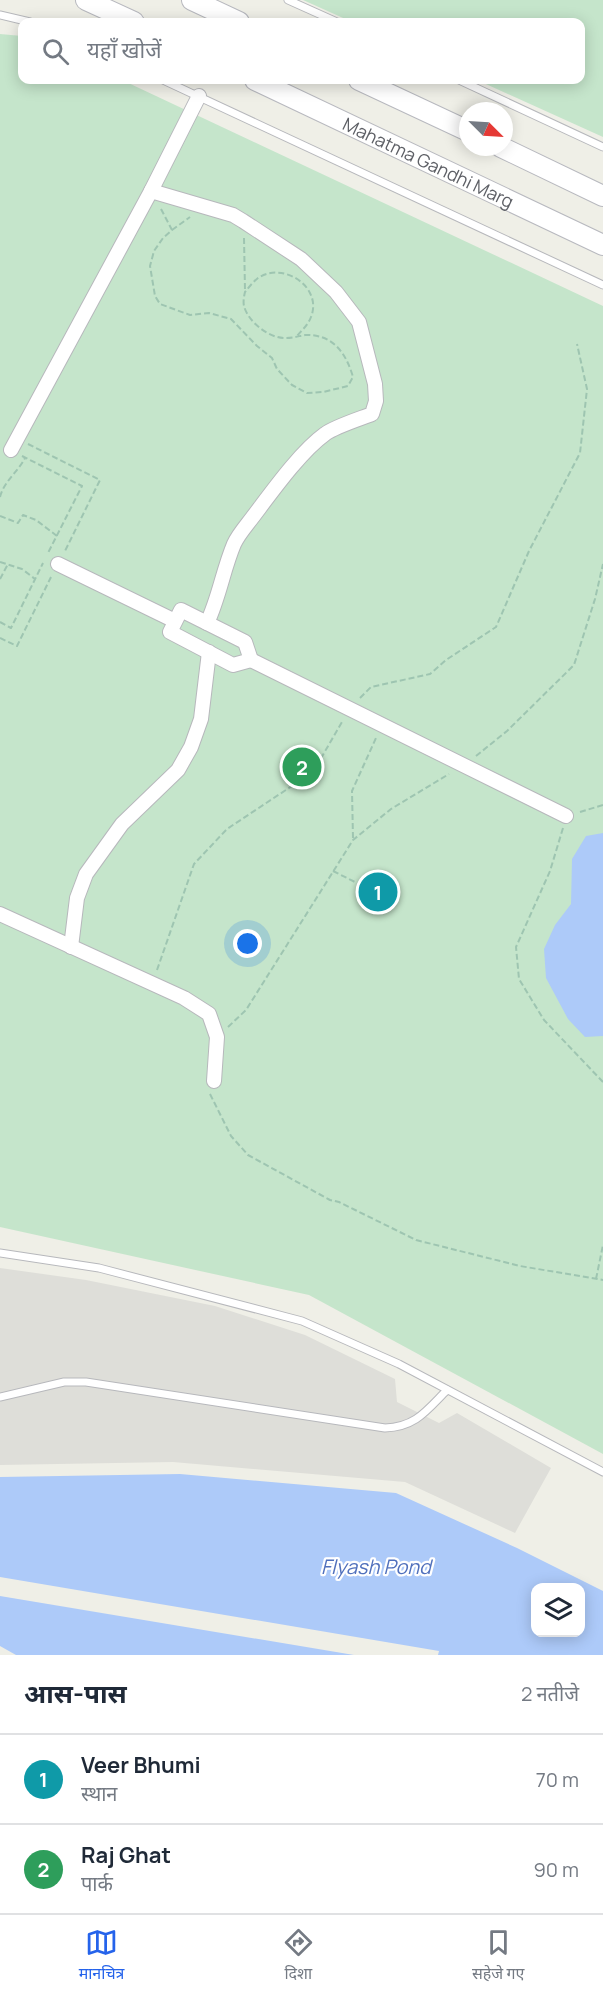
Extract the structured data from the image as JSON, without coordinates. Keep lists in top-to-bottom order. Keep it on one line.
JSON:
{"streets":{"main road":["Mahatma Gandhi Marg"]},"water":["Flyash Pond"],"north":"bottom right","page":{"search":"यहाँ खोजें","pins":["2","1"],"heading":["आस-पास","2 नतीजे"],"list":[{"mark":"1","name":"Veer Bhumi","note":"स्थान","value":"70 m"},{"mark":"2","name":"Raj Ghat","note":"पार्क","value":"90 m"}],"nav":["मानचित्र","दिशा","सहेजे गए"]}}
